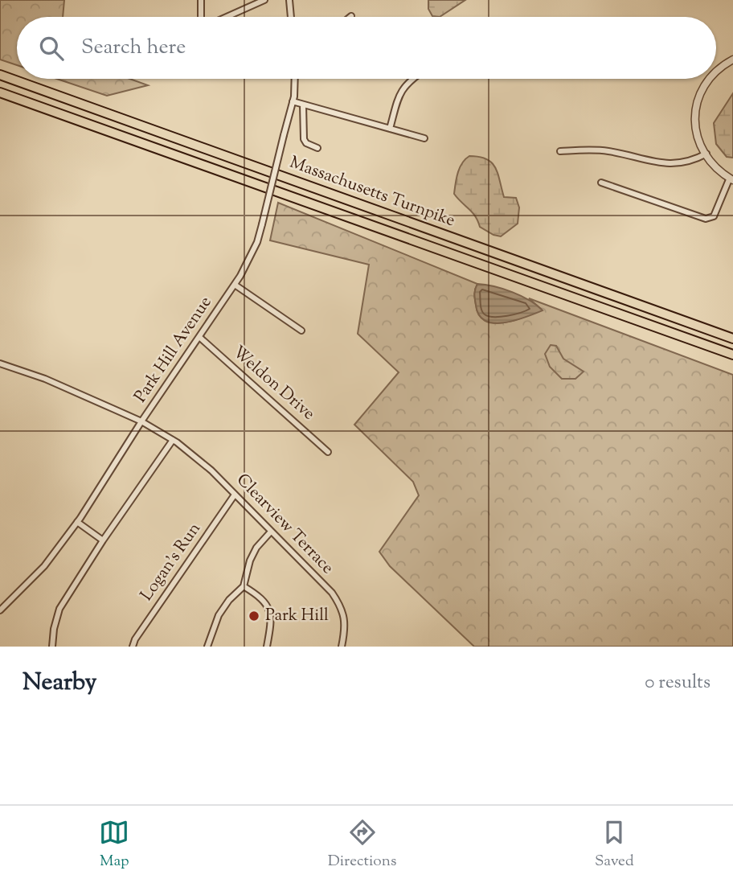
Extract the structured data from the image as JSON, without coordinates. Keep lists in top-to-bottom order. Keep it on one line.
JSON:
{"streets":{"highway":["Massachusetts Turnpike"],"street":["Park Hill Avenue","Weldon Drive","Clearview Terrace","Logan's Run"]},"crossings":[["Park Hill Avenue","Weldon Drive"],["Park Hill Avenue","Clearview Terrace"],["Clearview Terrace","Logan's Run"]],"places":["Park Hill"],"page":{"search":"Search here","heading":["Nearby","0 results"],"nav":["Map","Directions","Saved"]}}
